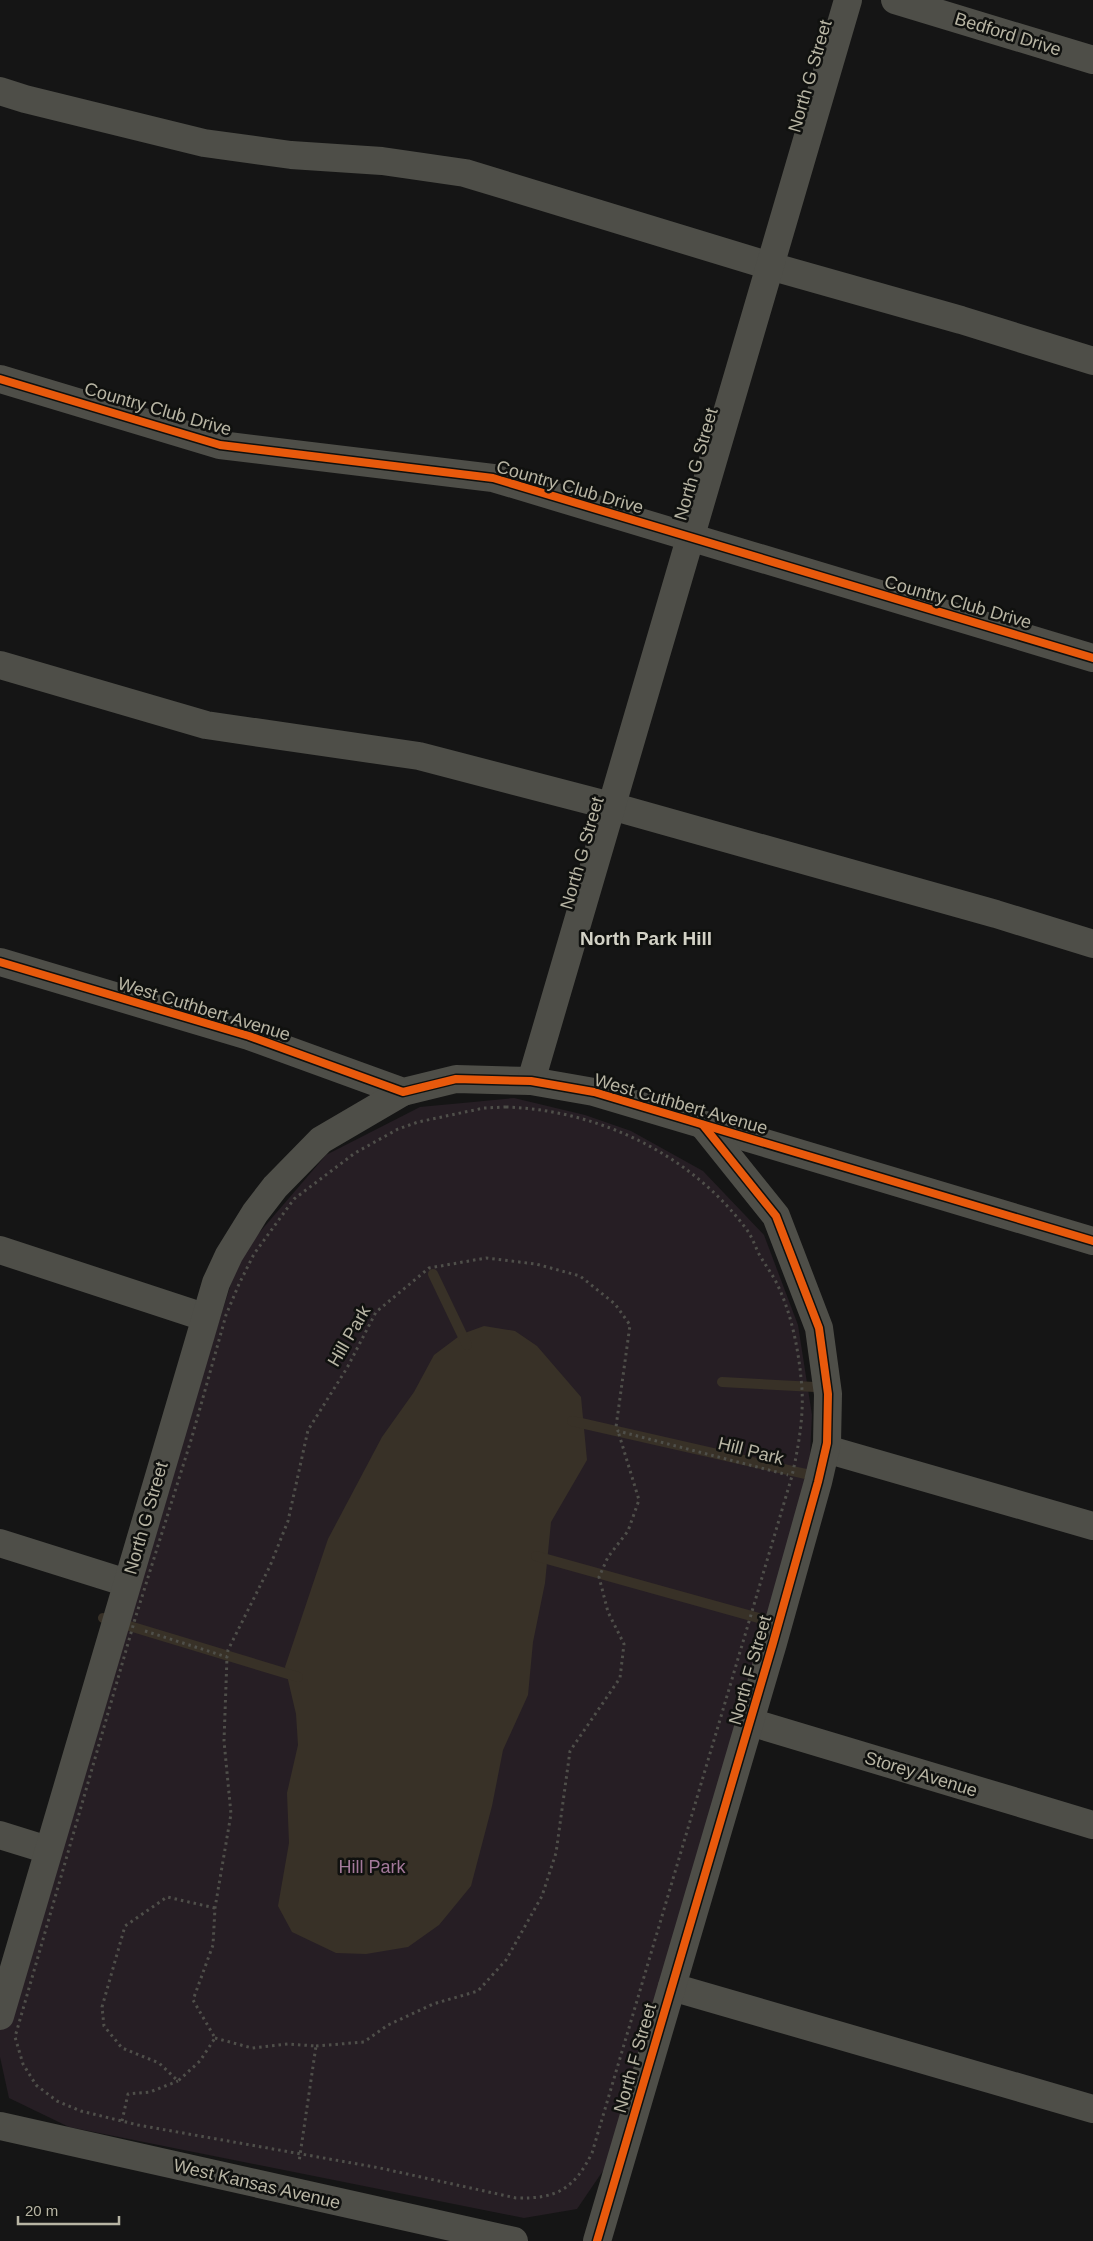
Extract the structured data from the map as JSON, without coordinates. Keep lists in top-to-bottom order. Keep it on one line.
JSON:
{"streets":{"street":["Bedford Drive","North G Street","Country Club Drive","West Cuthbert Avenue","North F Street","Storey Avenue","West Kansas Avenue"],"path":["Hill Park"]},"crossings":[["North G Street","Country Club Drive"],["North G Street","West Cuthbert Avenue"],["West Cuthbert Avenue","North F Street"],["Hill Park","North F Street"],["North F Street","Storey Avenue"]],"districts":["North Park Hill"],"parks":["Hill Park"],"scale_bar":"20 m"}
